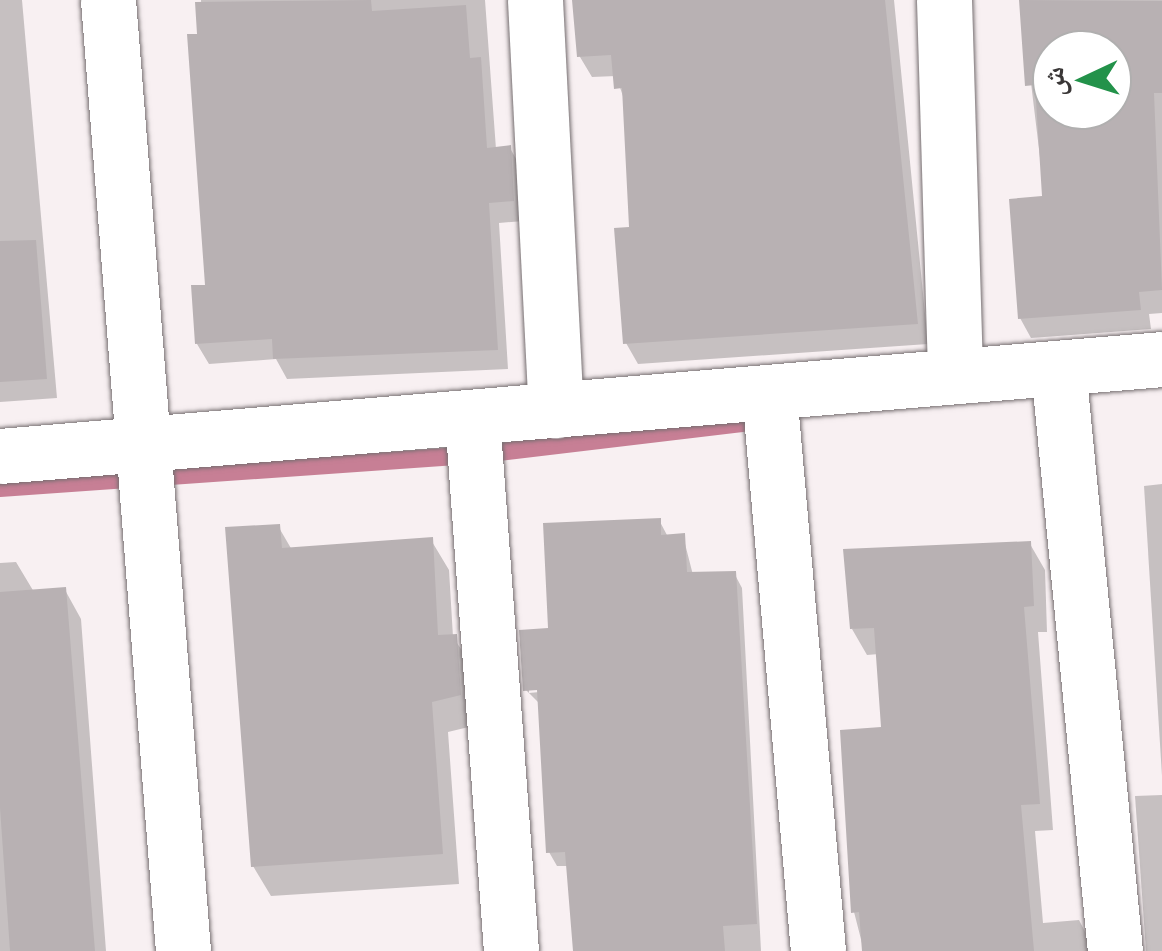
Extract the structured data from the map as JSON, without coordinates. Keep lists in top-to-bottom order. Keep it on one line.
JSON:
{"north":"left"}
